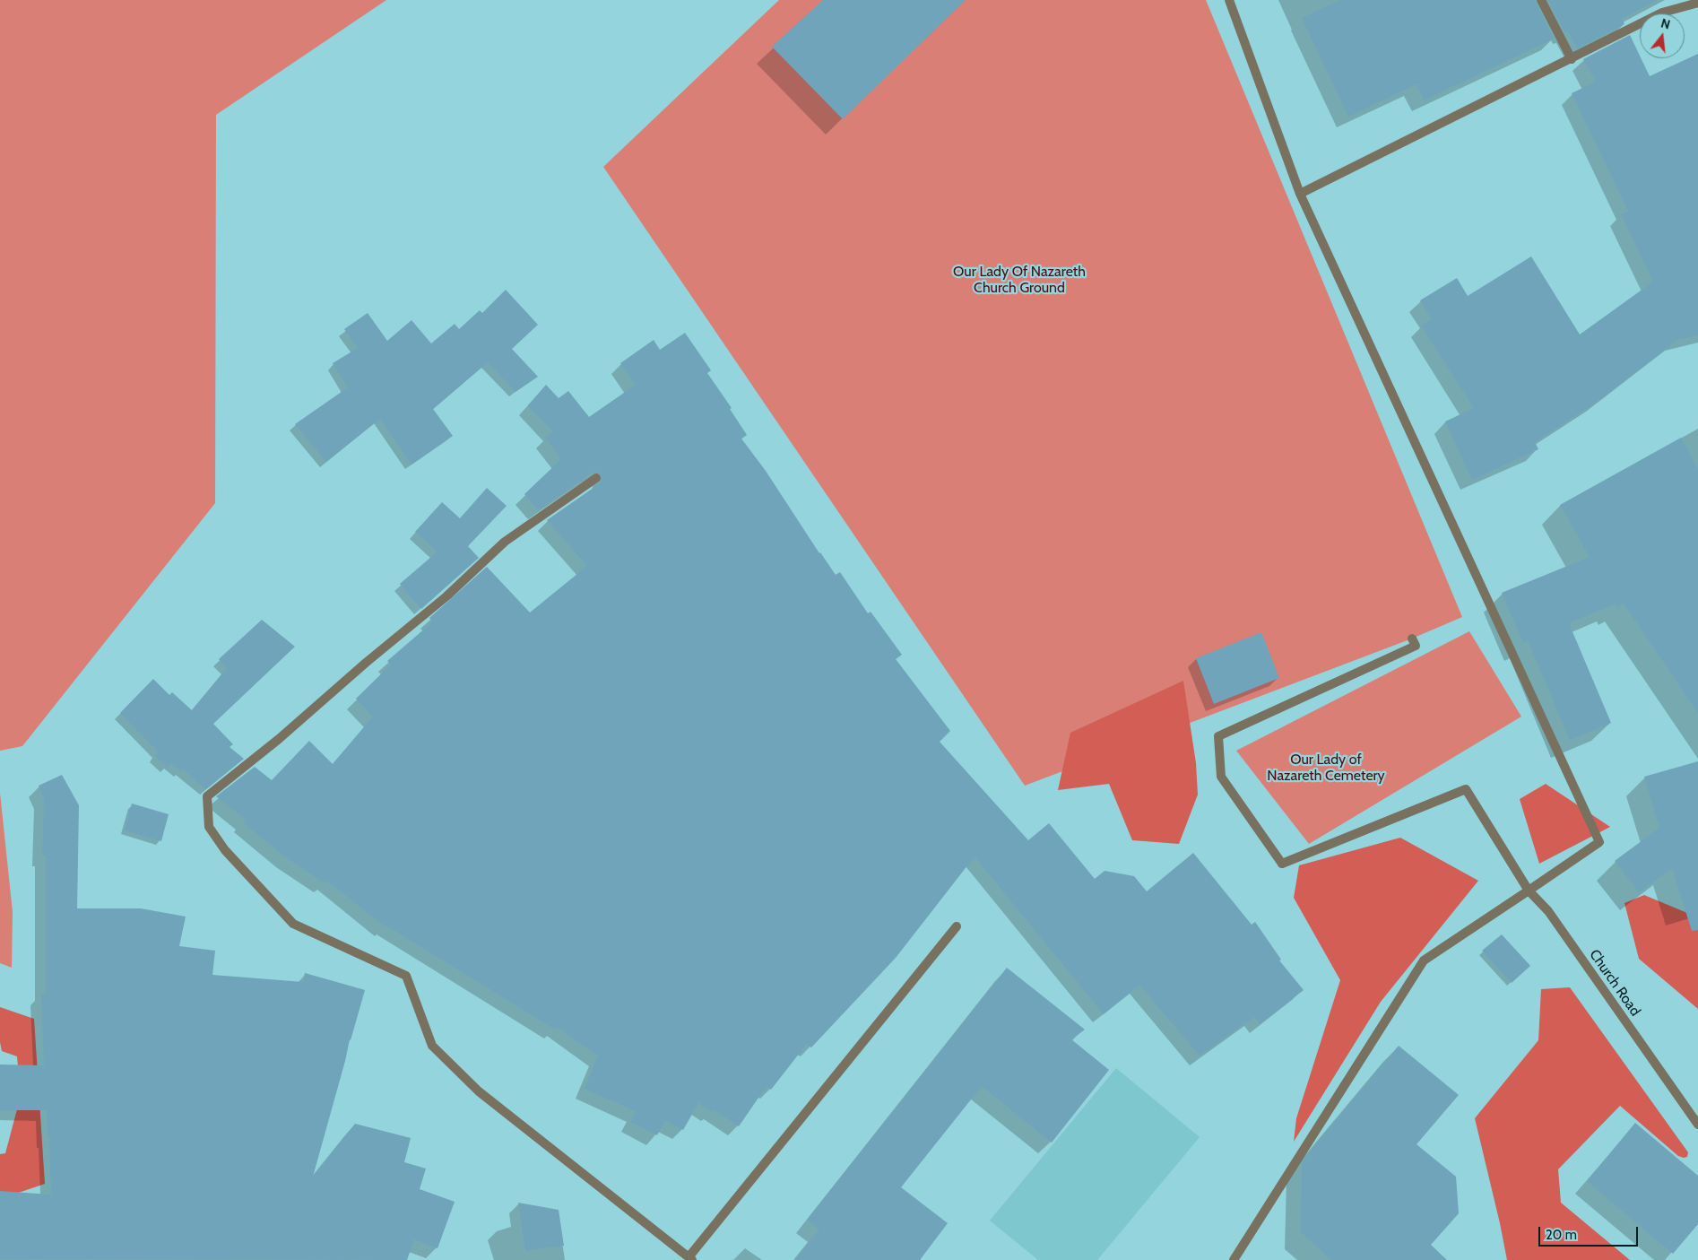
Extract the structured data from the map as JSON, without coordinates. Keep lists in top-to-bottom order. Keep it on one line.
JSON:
{"streets":{"street":["Church Road"]},"parks":["Our Lady Of Nazareth Church Ground","Our Lady of Nazareth Cemetery"],"scale_bar":"20 m","north":"top"}
